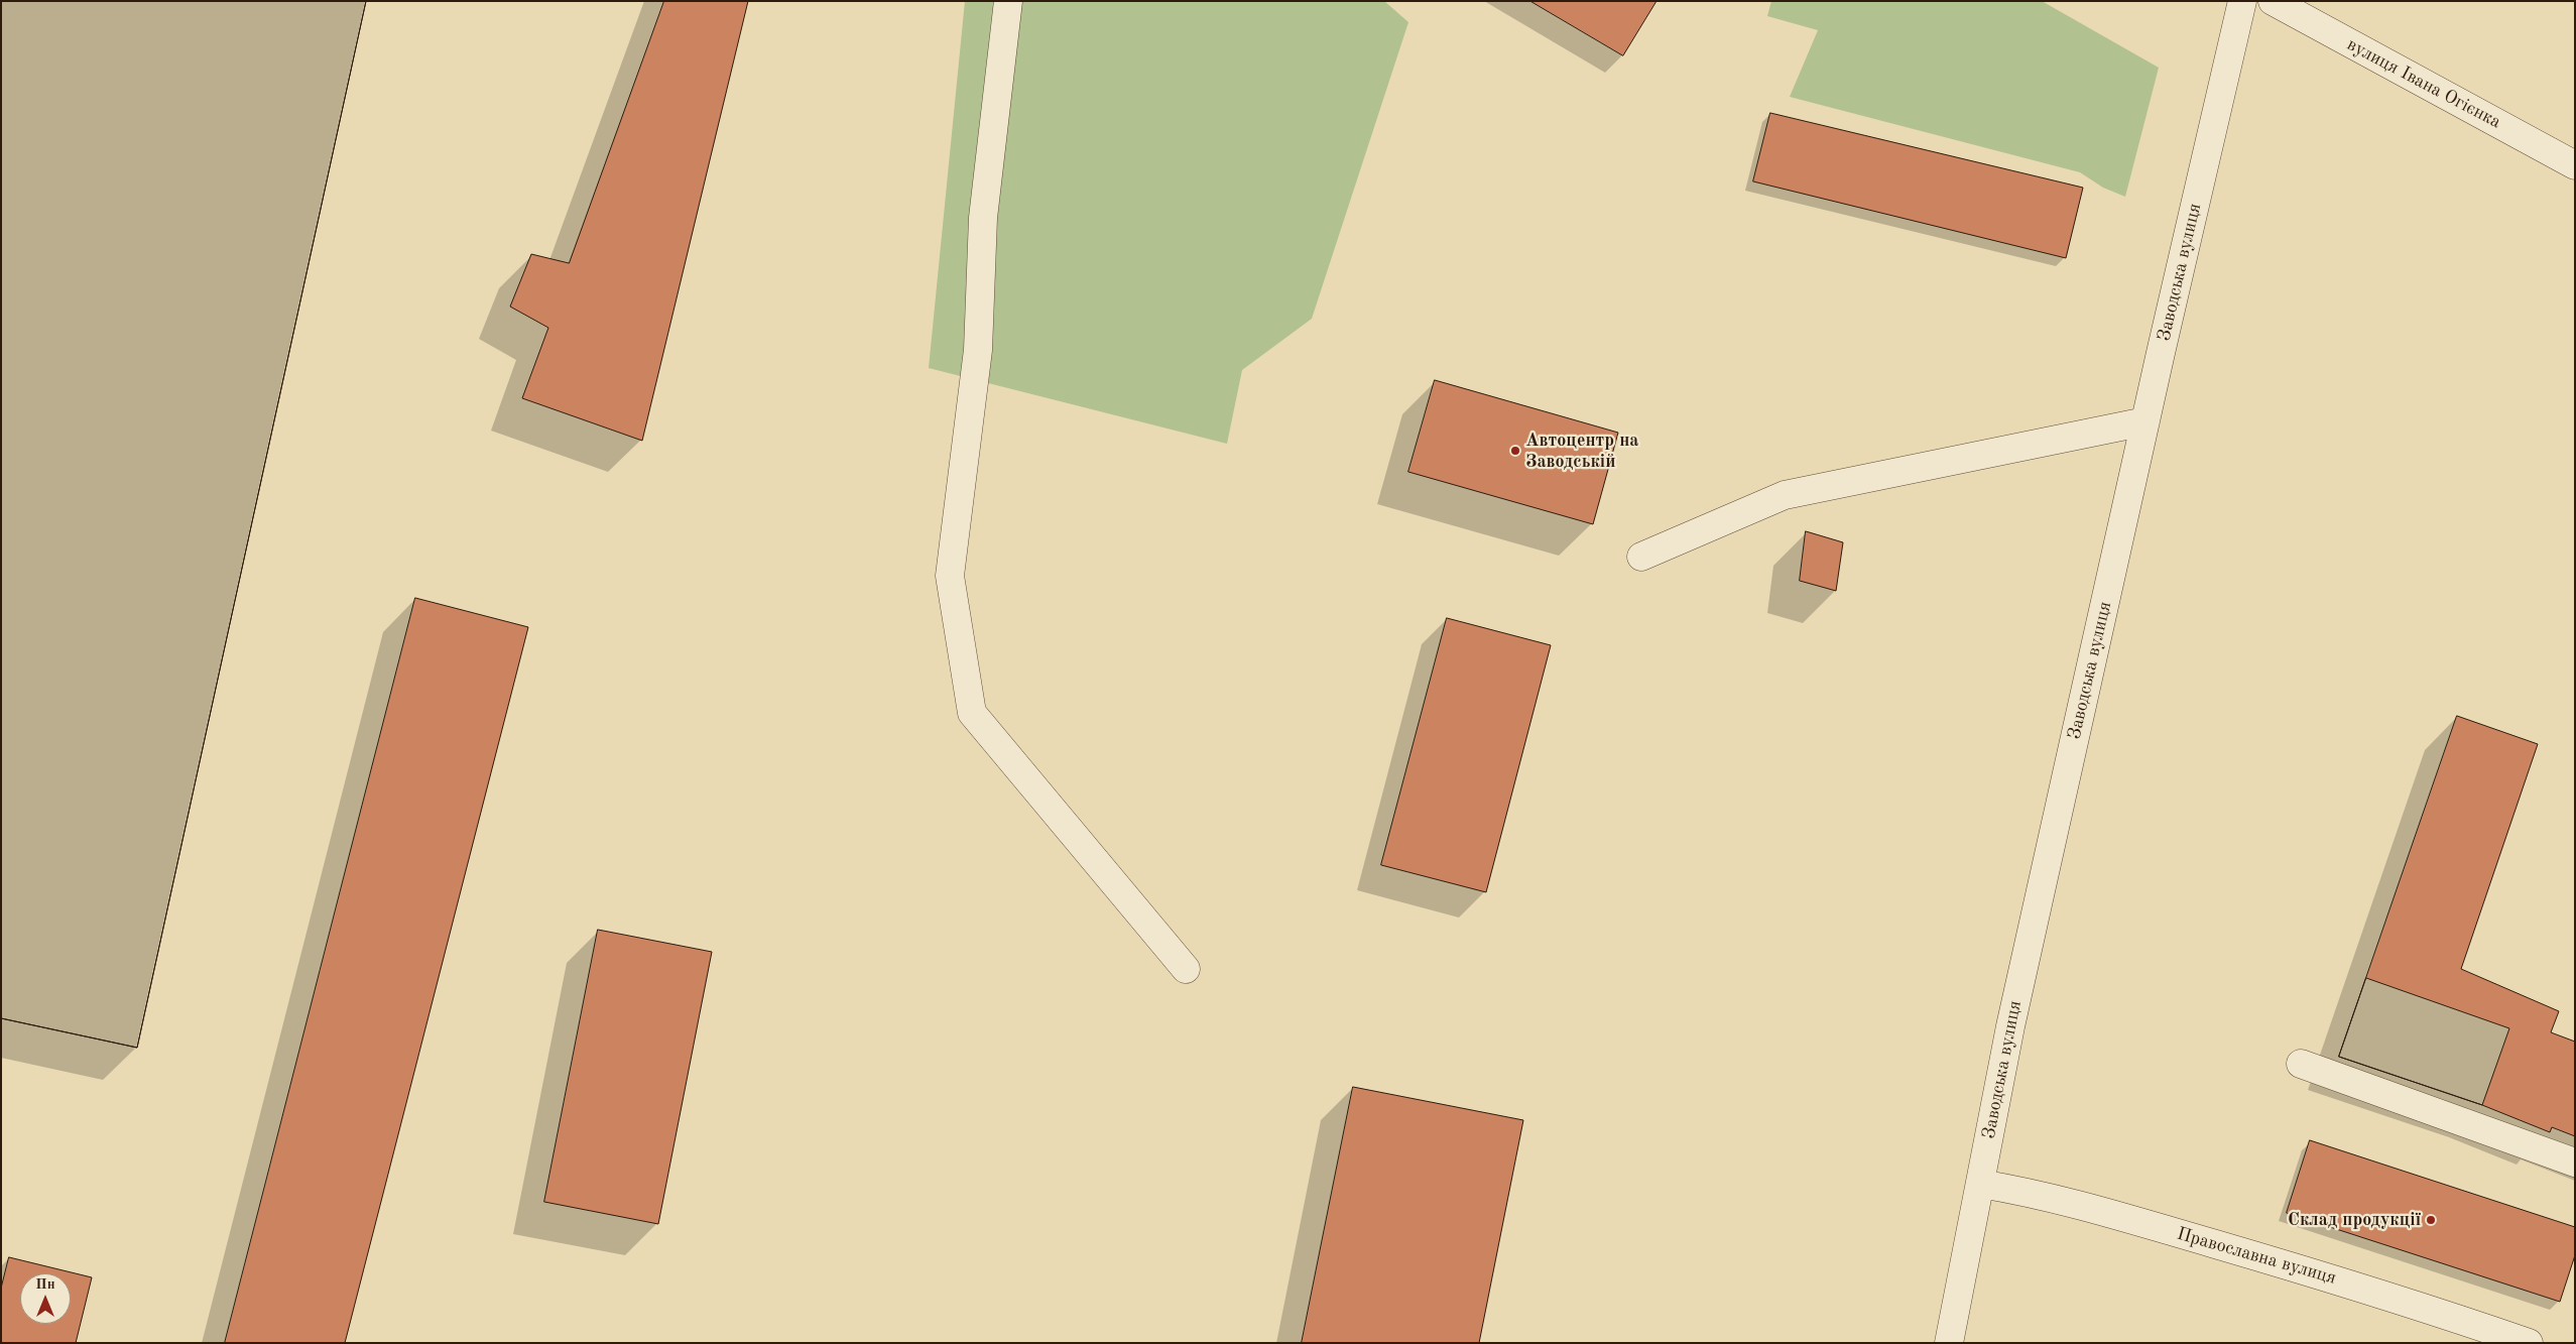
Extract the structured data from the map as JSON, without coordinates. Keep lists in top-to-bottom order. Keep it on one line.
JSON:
{"streets":{"street":["вулиця Івана Огієнка","Заводська вулиця","Православна вулиця"]},"crossings":[["Заводська вулиця","Православна вулиця"]],"places":["Автоцентр на Заводській","Склад продукції"],"north":"top"}
